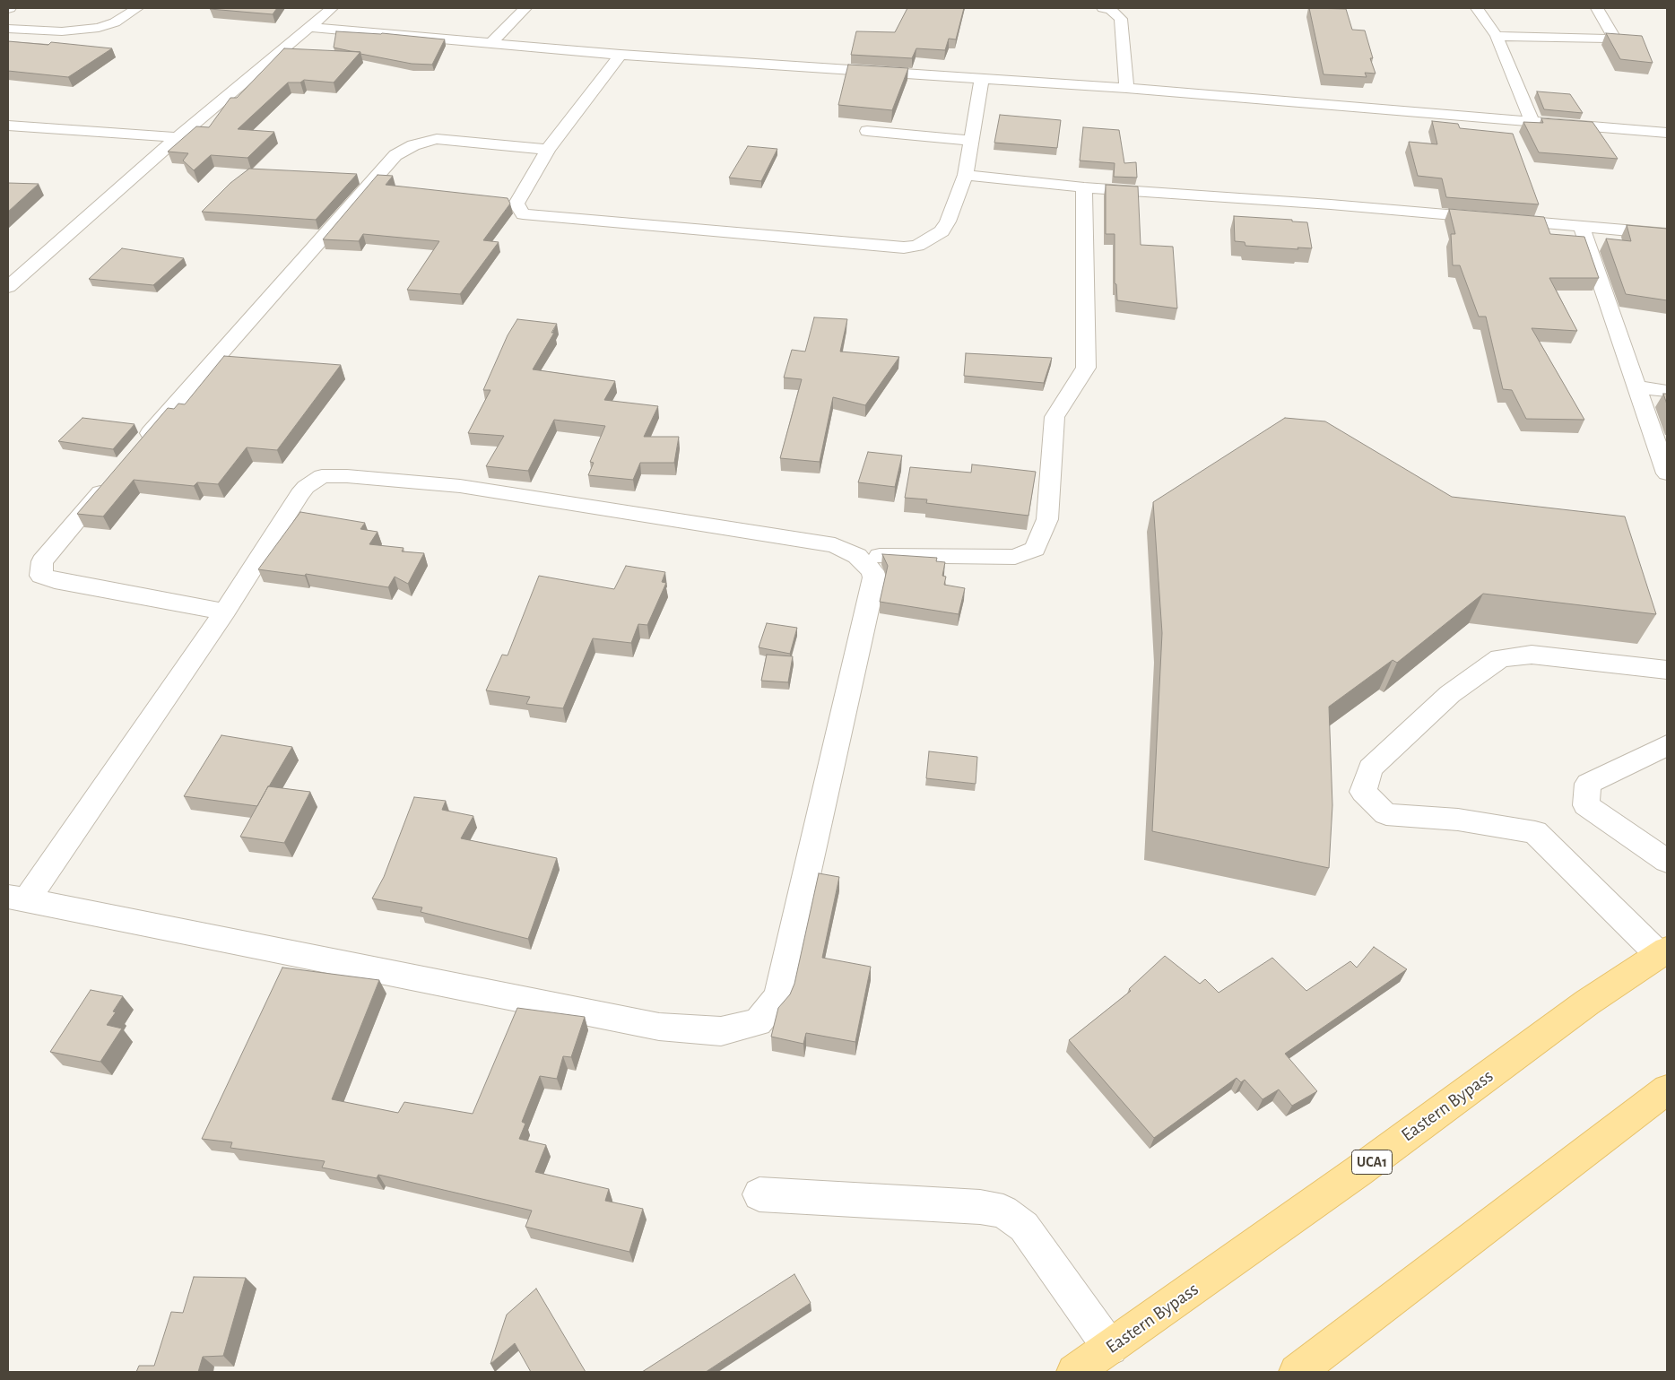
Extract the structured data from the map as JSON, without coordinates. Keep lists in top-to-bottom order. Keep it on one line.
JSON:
{"streets":{"main road":["Eastern Bypass","UCA1"]}}
